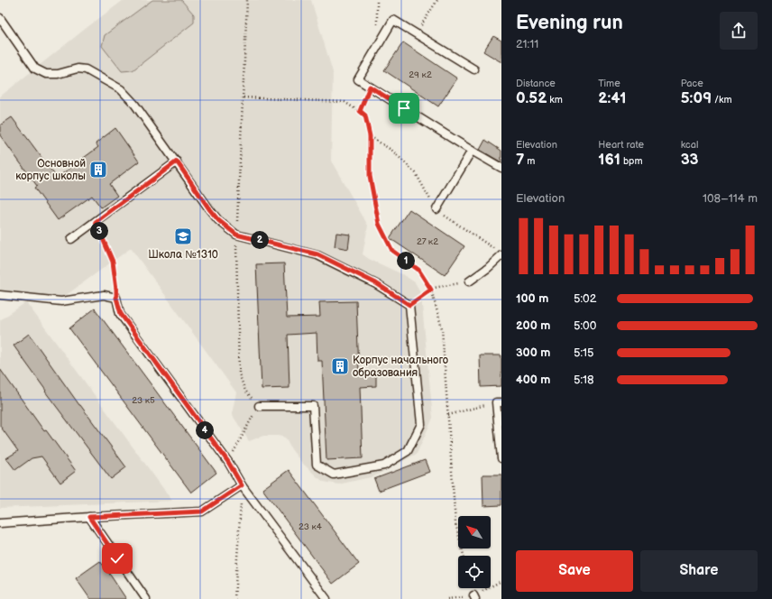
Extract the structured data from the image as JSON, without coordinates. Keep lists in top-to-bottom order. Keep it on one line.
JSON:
{"places":{"building":["Основной корпус школы","Корпус начального образования"],"school or university":["Школа №1310"]},"house_numbers":["29 к2","27 к2","23 к5","23 к4"],"north":"top left","page":{"heading":["Evening run","21:11"],"stats":[["Distance","0.52 km"],["Time","2:41"],["Pace","5:09 /km"],["Elevation","7 m"],["Heart rate","161 bpm"],["kcal","33"]],"chart":["Elevation","108–114 m"],"pins":["3","2","1","4"],"list":[{"name":"100 m","note":"5:02"},{"name":"200 m","note":"5:00"},{"name":"300 m","note":"5:15"},{"name":"400 m","note":"5:18"}],"buttons":["Save","Share"]}}
